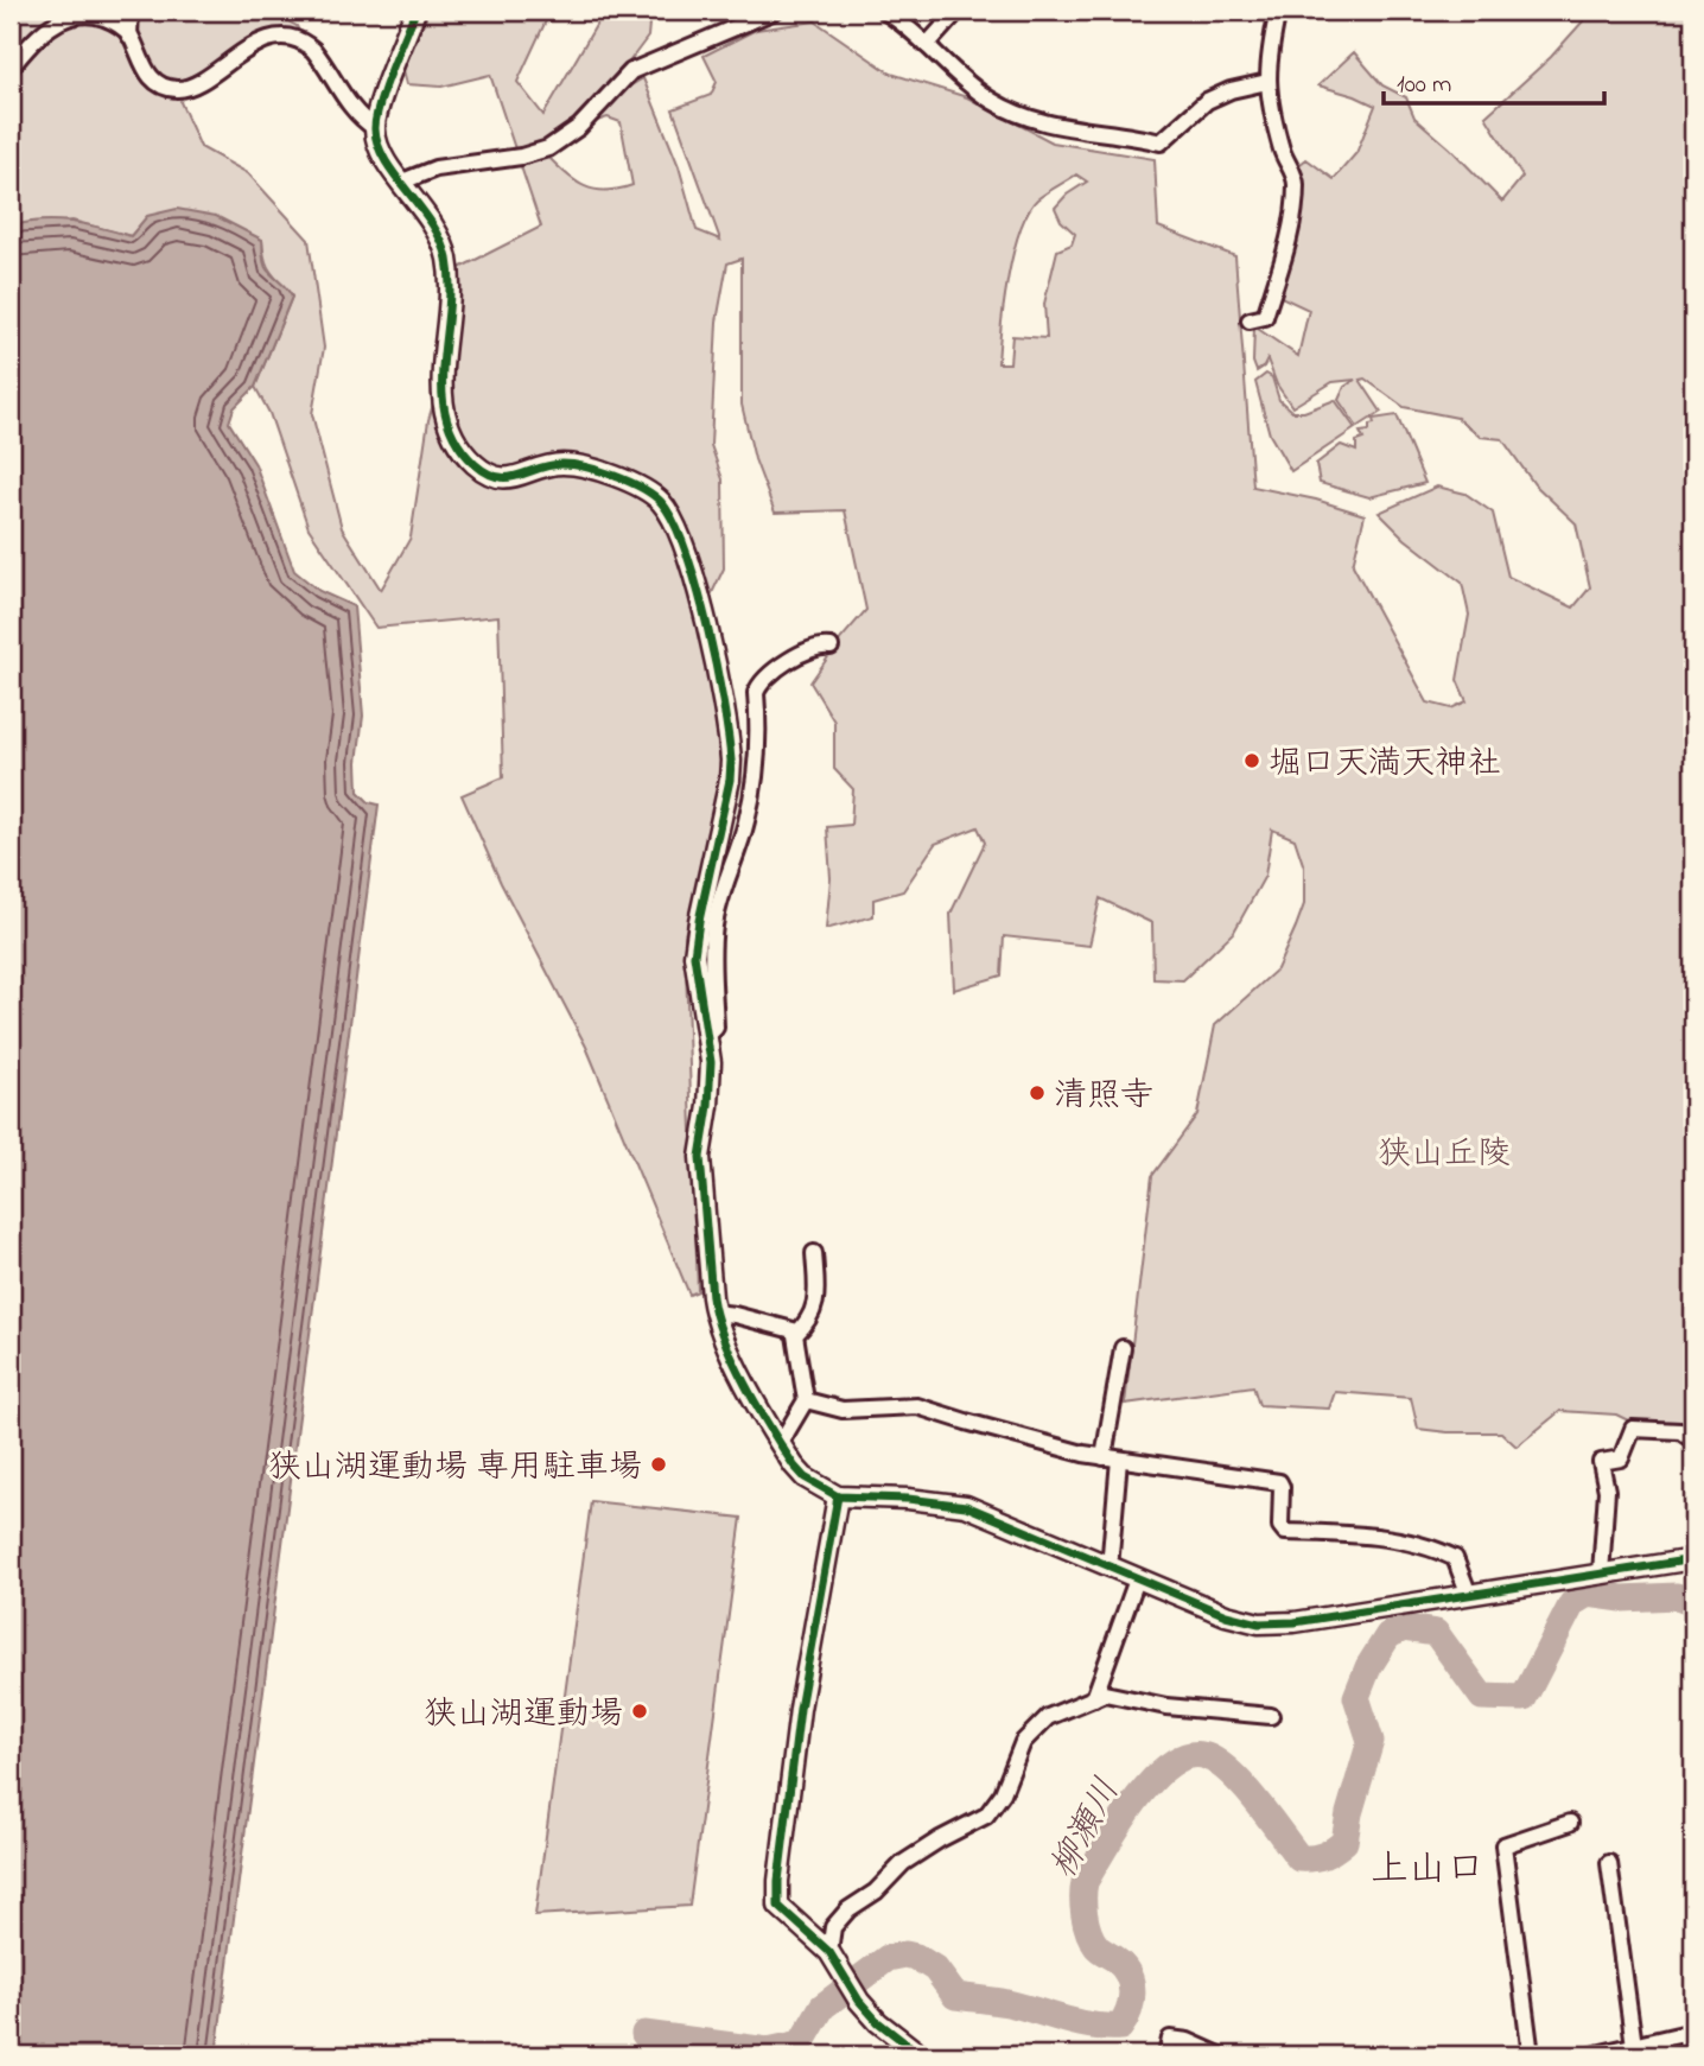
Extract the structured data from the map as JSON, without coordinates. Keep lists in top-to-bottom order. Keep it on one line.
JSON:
{"districts":["上山口"],"water":["柳瀬川"],"parks":["狭山丘陵"],"places":["堀口天満天神社","清照寺","狭山湖運動場 専用駐車場","狭山湖運動場"],"scale_bar":"100 m"}
